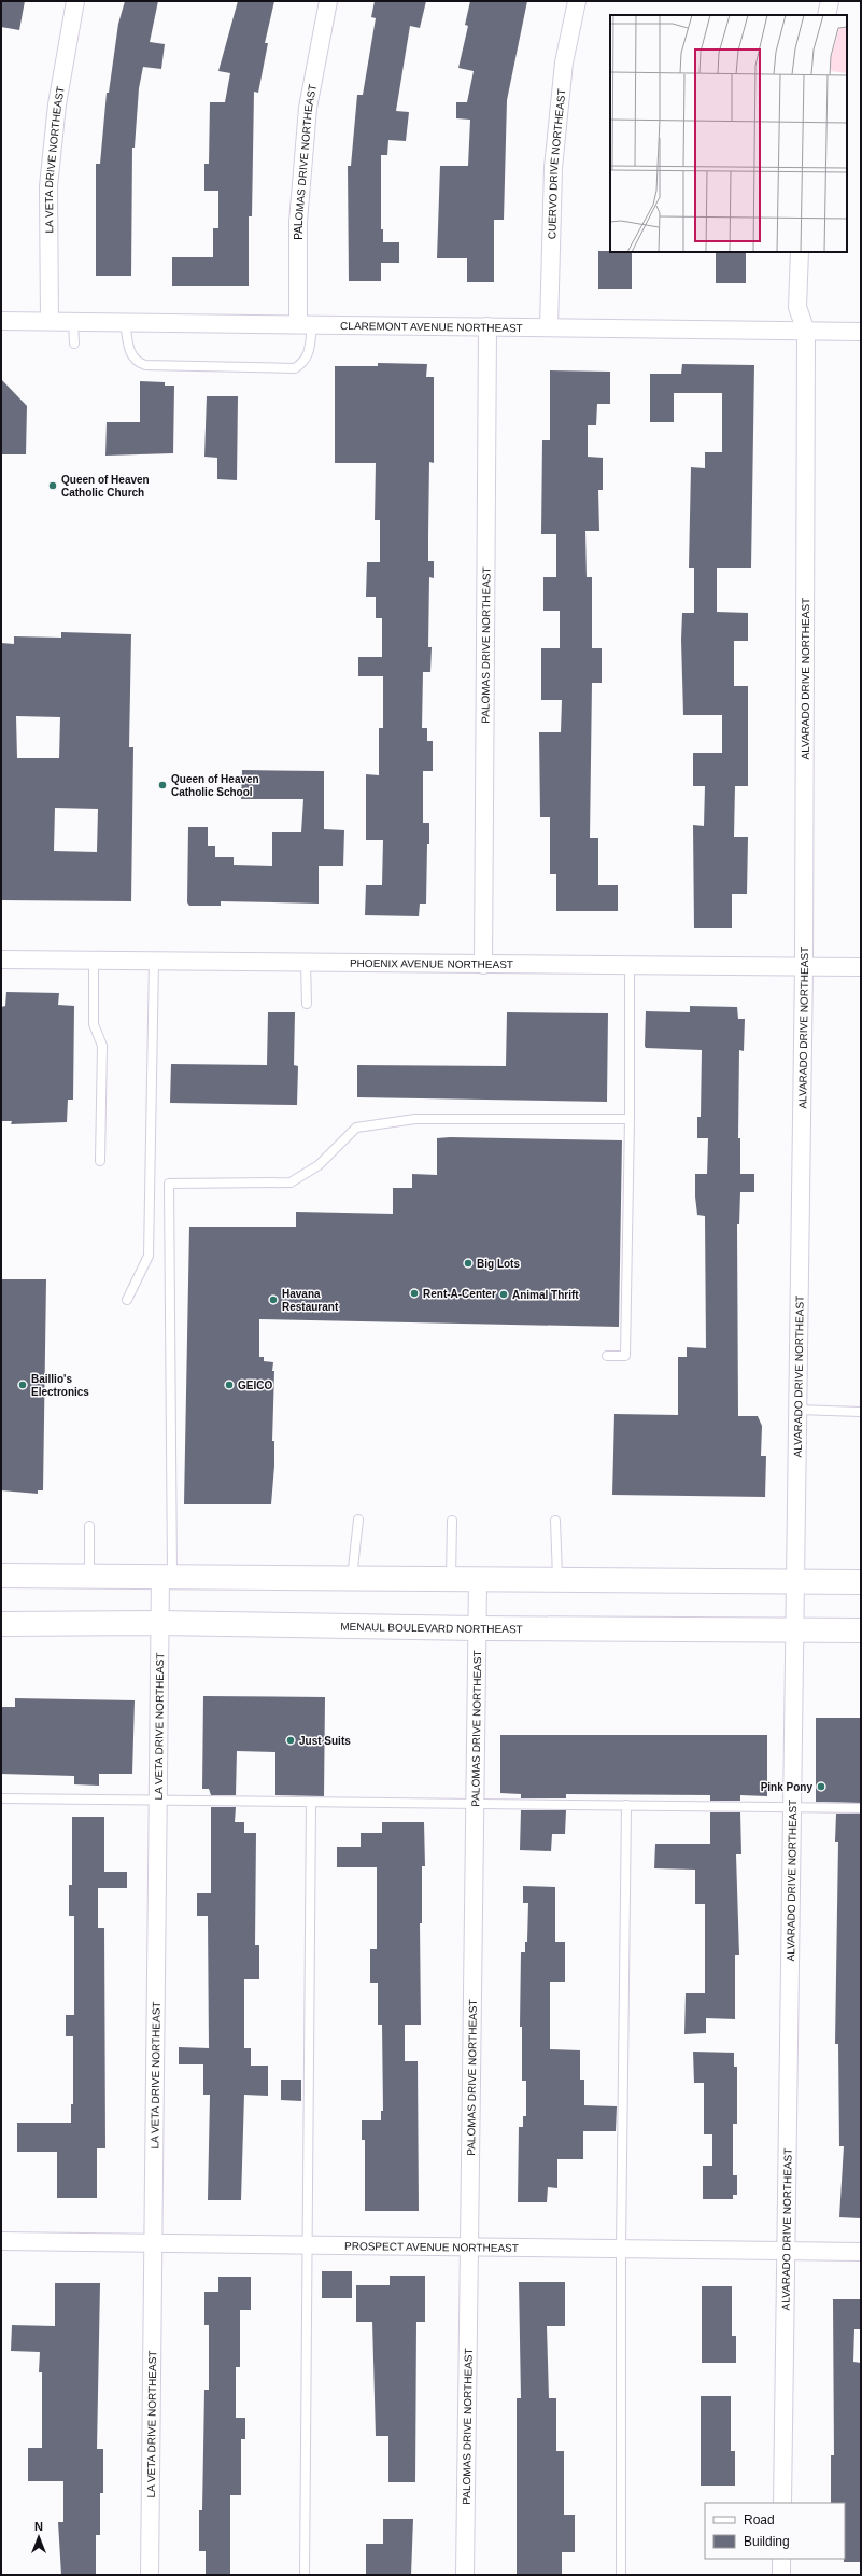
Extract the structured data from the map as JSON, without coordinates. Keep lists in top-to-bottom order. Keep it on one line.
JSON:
{"streets":{"main road":["MENAUL BOULEVARD NORTHEAST"],"street":["LA VETA DRIVE NORTHEAST","PALOMAS DRIVE NORTHEAST","CUERVO DRIVE NORTHEAST","CLAREMONT AVENUE NORTHEAST","ALVARADO DRIVE NORTHEAST","PHOENIX AVENUE NORTHEAST","PROSPECT AVENUE NORTHEAST"]},"crossings":[["LA VETA DRIVE NORTHEAST","CLAREMONT AVENUE NORTHEAST"],["LA VETA DRIVE NORTHEAST","MENAUL BOULEVARD NORTHEAST"],["LA VETA DRIVE NORTHEAST","PROSPECT AVENUE NORTHEAST"],["PALOMAS DRIVE NORTHEAST","CLAREMONT AVENUE NORTHEAST"],["PALOMAS DRIVE NORTHEAST","PHOENIX AVENUE NORTHEAST"],["PALOMAS DRIVE NORTHEAST","MENAUL BOULEVARD NORTHEAST"],["PALOMAS DRIVE NORTHEAST","PROSPECT AVENUE NORTHEAST"],["CUERVO DRIVE NORTHEAST","CLAREMONT AVENUE NORTHEAST"],["CLAREMONT AVENUE NORTHEAST","ALVARADO DRIVE NORTHEAST"],["ALVARADO DRIVE NORTHEAST","PHOENIX AVENUE NORTHEAST"],["ALVARADO DRIVE NORTHEAST","MENAUL BOULEVARD NORTHEAST"],["ALVARADO DRIVE NORTHEAST","PROSPECT AVENUE NORTHEAST"]],"places":["Queen of Heaven Catholic Church","Queen of Heaven Catholic School","Big Lots","Rent-A-Center","Animal Thrift","Havana Restaurant","Baillio's Electronics","GEICO","Just Suits","Pink Pony"],"legend":["Road","Building"],"north":"top"}
